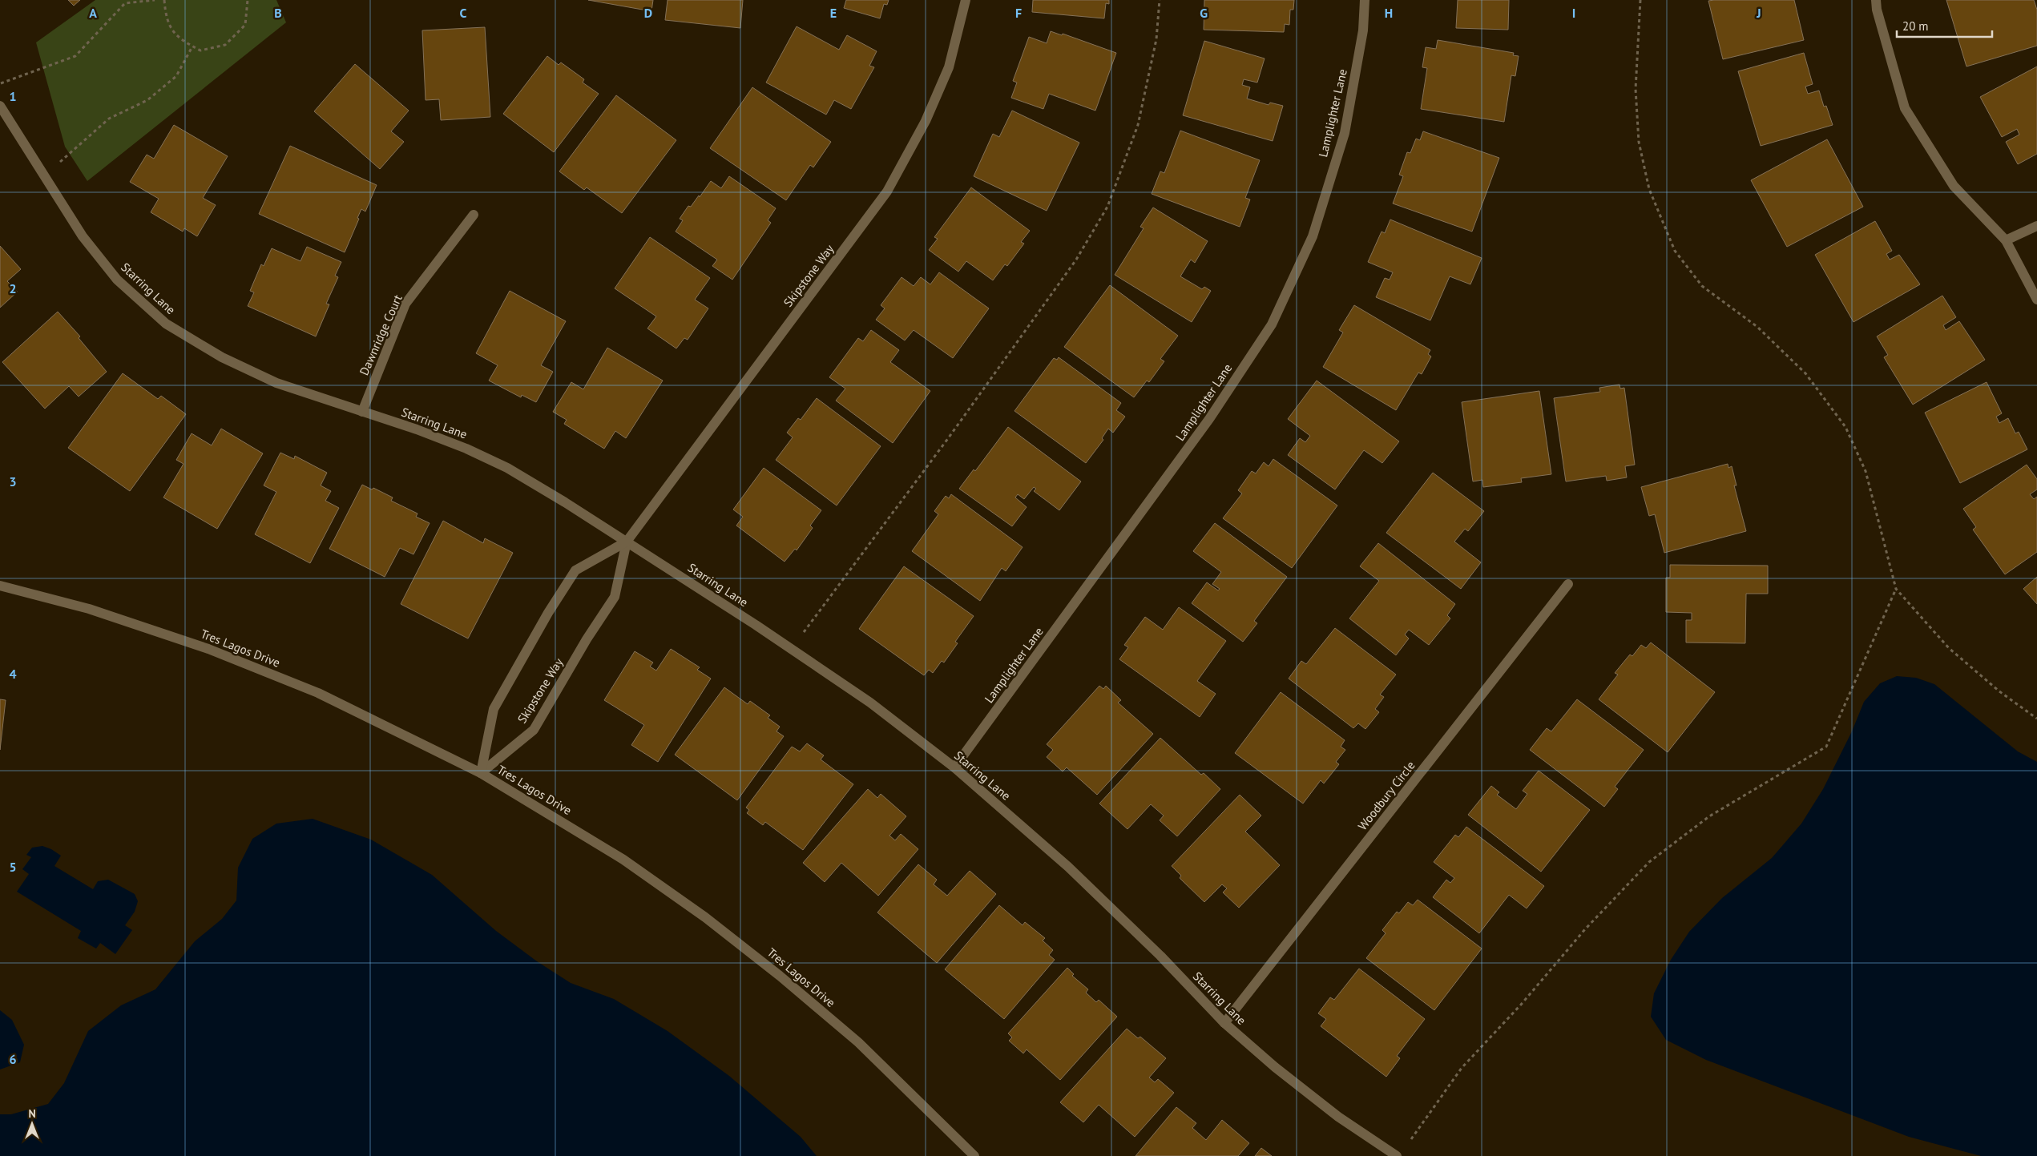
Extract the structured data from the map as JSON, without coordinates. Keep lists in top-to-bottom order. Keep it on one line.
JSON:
{"streets":{"street":["Lamplighter Lane","Skipstone Way","Starring Lane","Dawnridge Court","Tres Lagos Drive","Woodbury Circle"]},"crossings":[["Lamplighter Lane","Starring Lane"],["Skipstone Way","Starring Lane"],["Skipstone Way","Tres Lagos Drive"],["Starring Lane","Dawnridge Court"],["Starring Lane","Woodbury Circle"]],"scale_bar":"20 m","north":"top","grid":{"columns":["A","B","C","D","E","F","G","H","I","J"],"rows":["1","2","3","4","5","6"]}}
